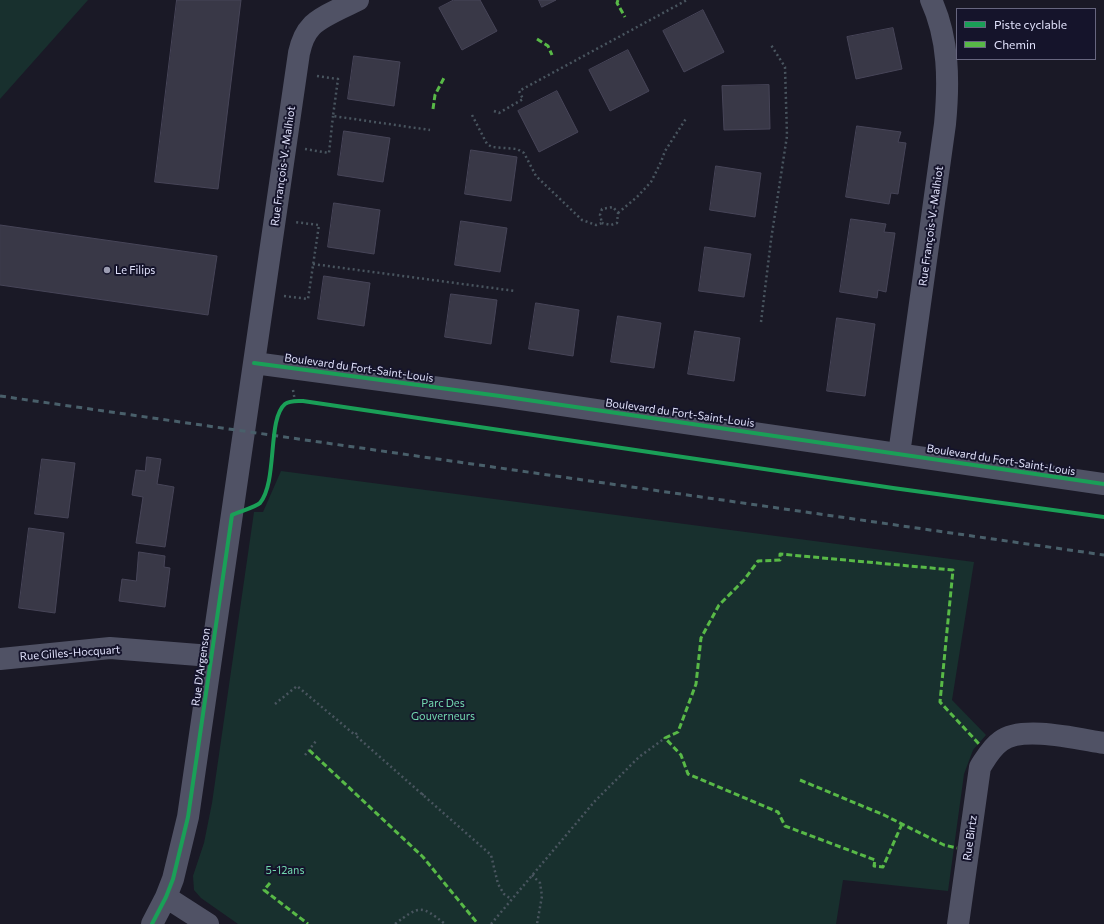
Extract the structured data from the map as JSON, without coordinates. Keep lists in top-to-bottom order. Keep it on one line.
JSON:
{"streets":{"street":["Rue François-V.-Malhiot","Boulevard du Fort-Saint-Louis","Rue Gilles-Hocquart","Rue D'Argenson","Rue Birtz"]},"crossings":[["Rue François-V.-Malhiot","Boulevard du Fort-Saint-Louis"],["Rue François-V.-Malhiot","Rue D'Argenson"],["Boulevard du Fort-Saint-Louis","Rue D'Argenson"],["Rue Gilles-Hocquart","Rue D'Argenson"]],"parks":["Parc Des Gouverneurs","5-12ans"],"places":["Le Filips"],"legend":["Piste cyclable","Chemin"]}
